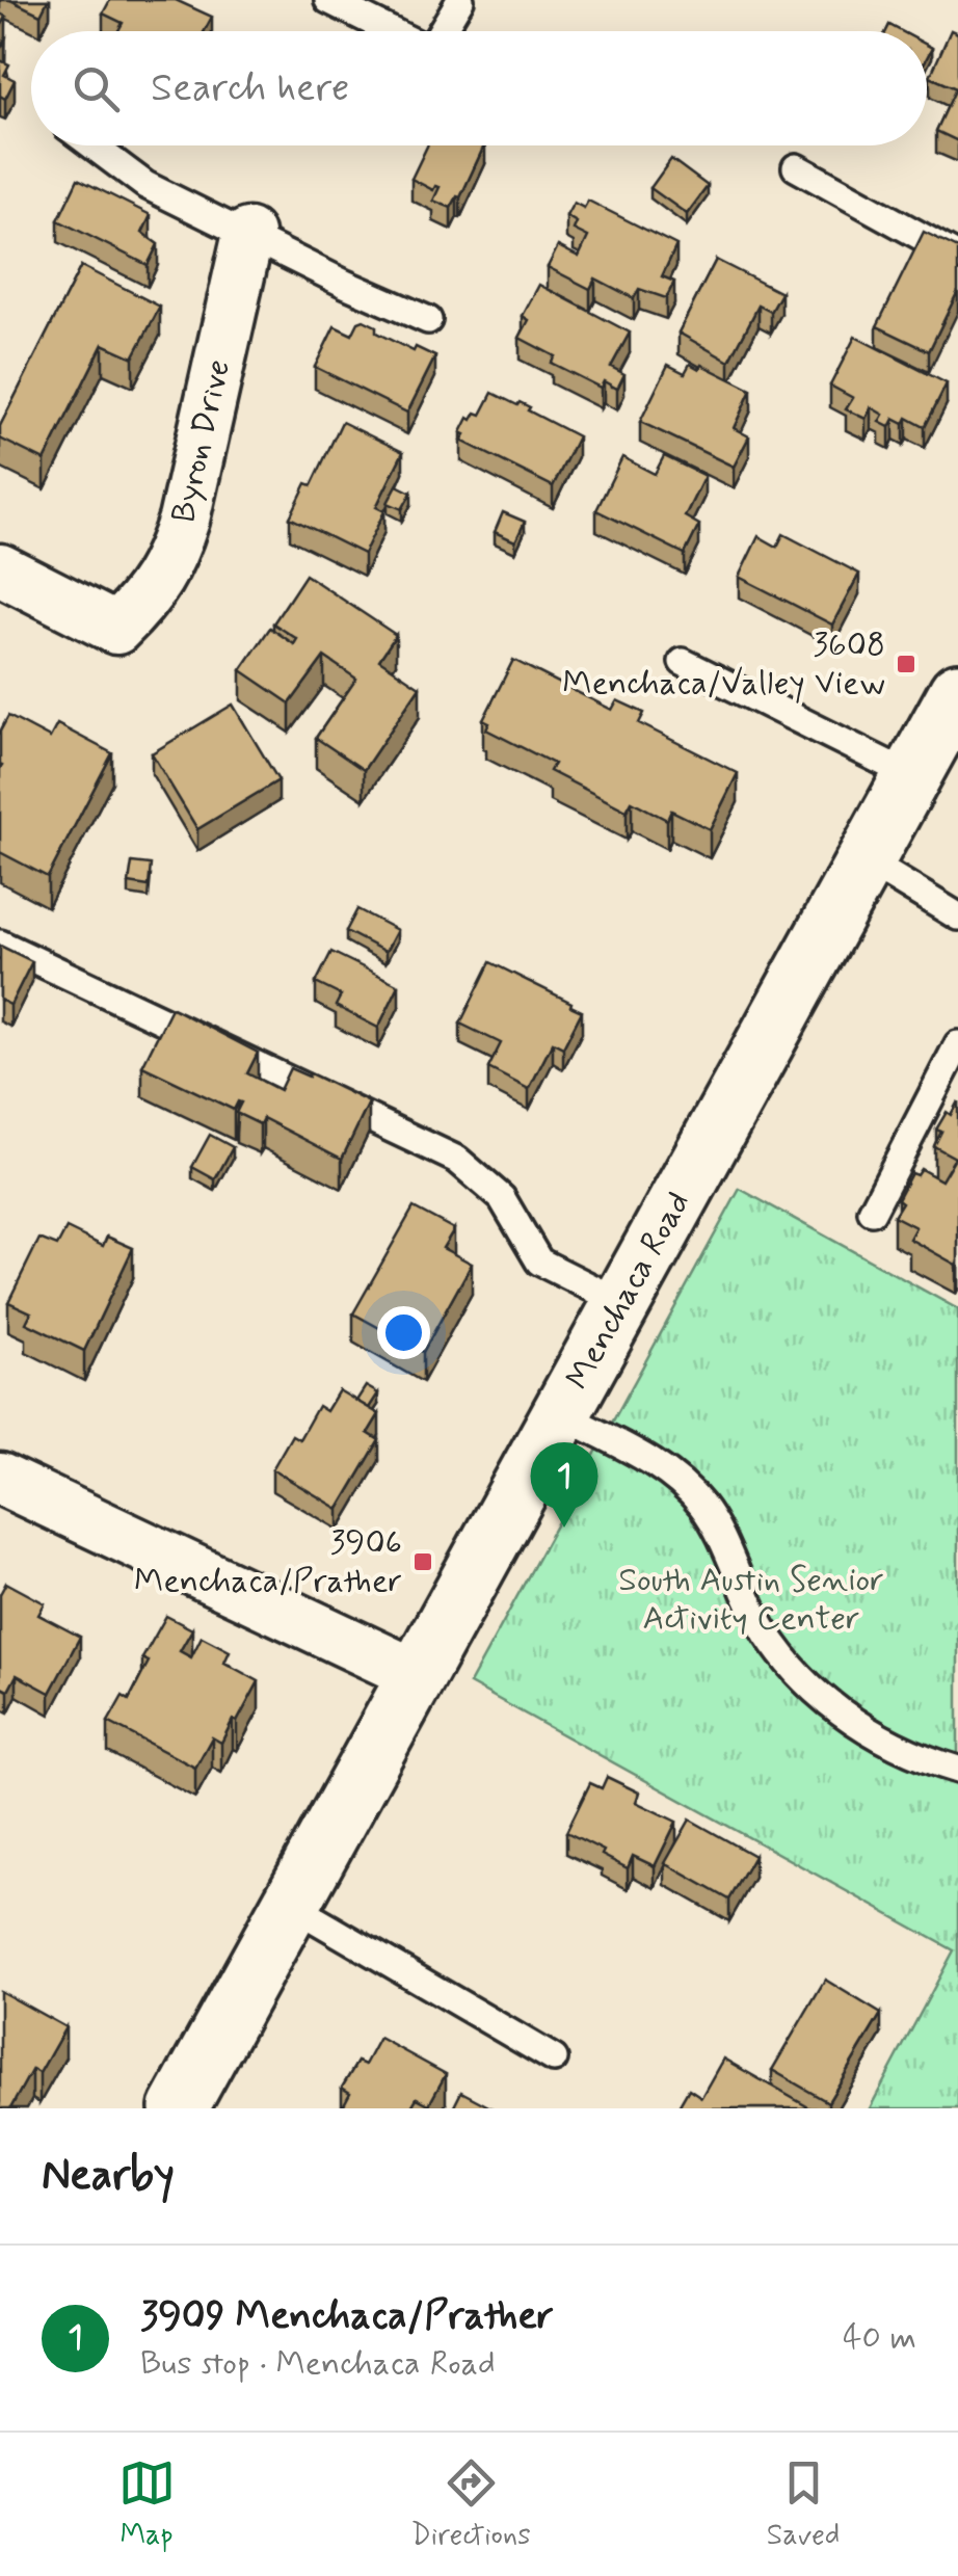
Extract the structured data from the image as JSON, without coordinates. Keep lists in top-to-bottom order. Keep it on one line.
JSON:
{"streets":{"main road":["Menchaca Road"],"street":["Byron Drive"]},"parks":["South Austin Senior Activity Center"],"places":{"transit":["3608 Menchaca/Valley View","3906 Menchaca/Prather"]},"page":{"search":"Search here","pins":"1","heading":"Nearby","list":[{"mark":"1","name":"3909 Menchaca/Prather","note":"Bus stop · Menchaca Road","value":"40 m"}],"nav":["Map","Directions","Saved"]}}
